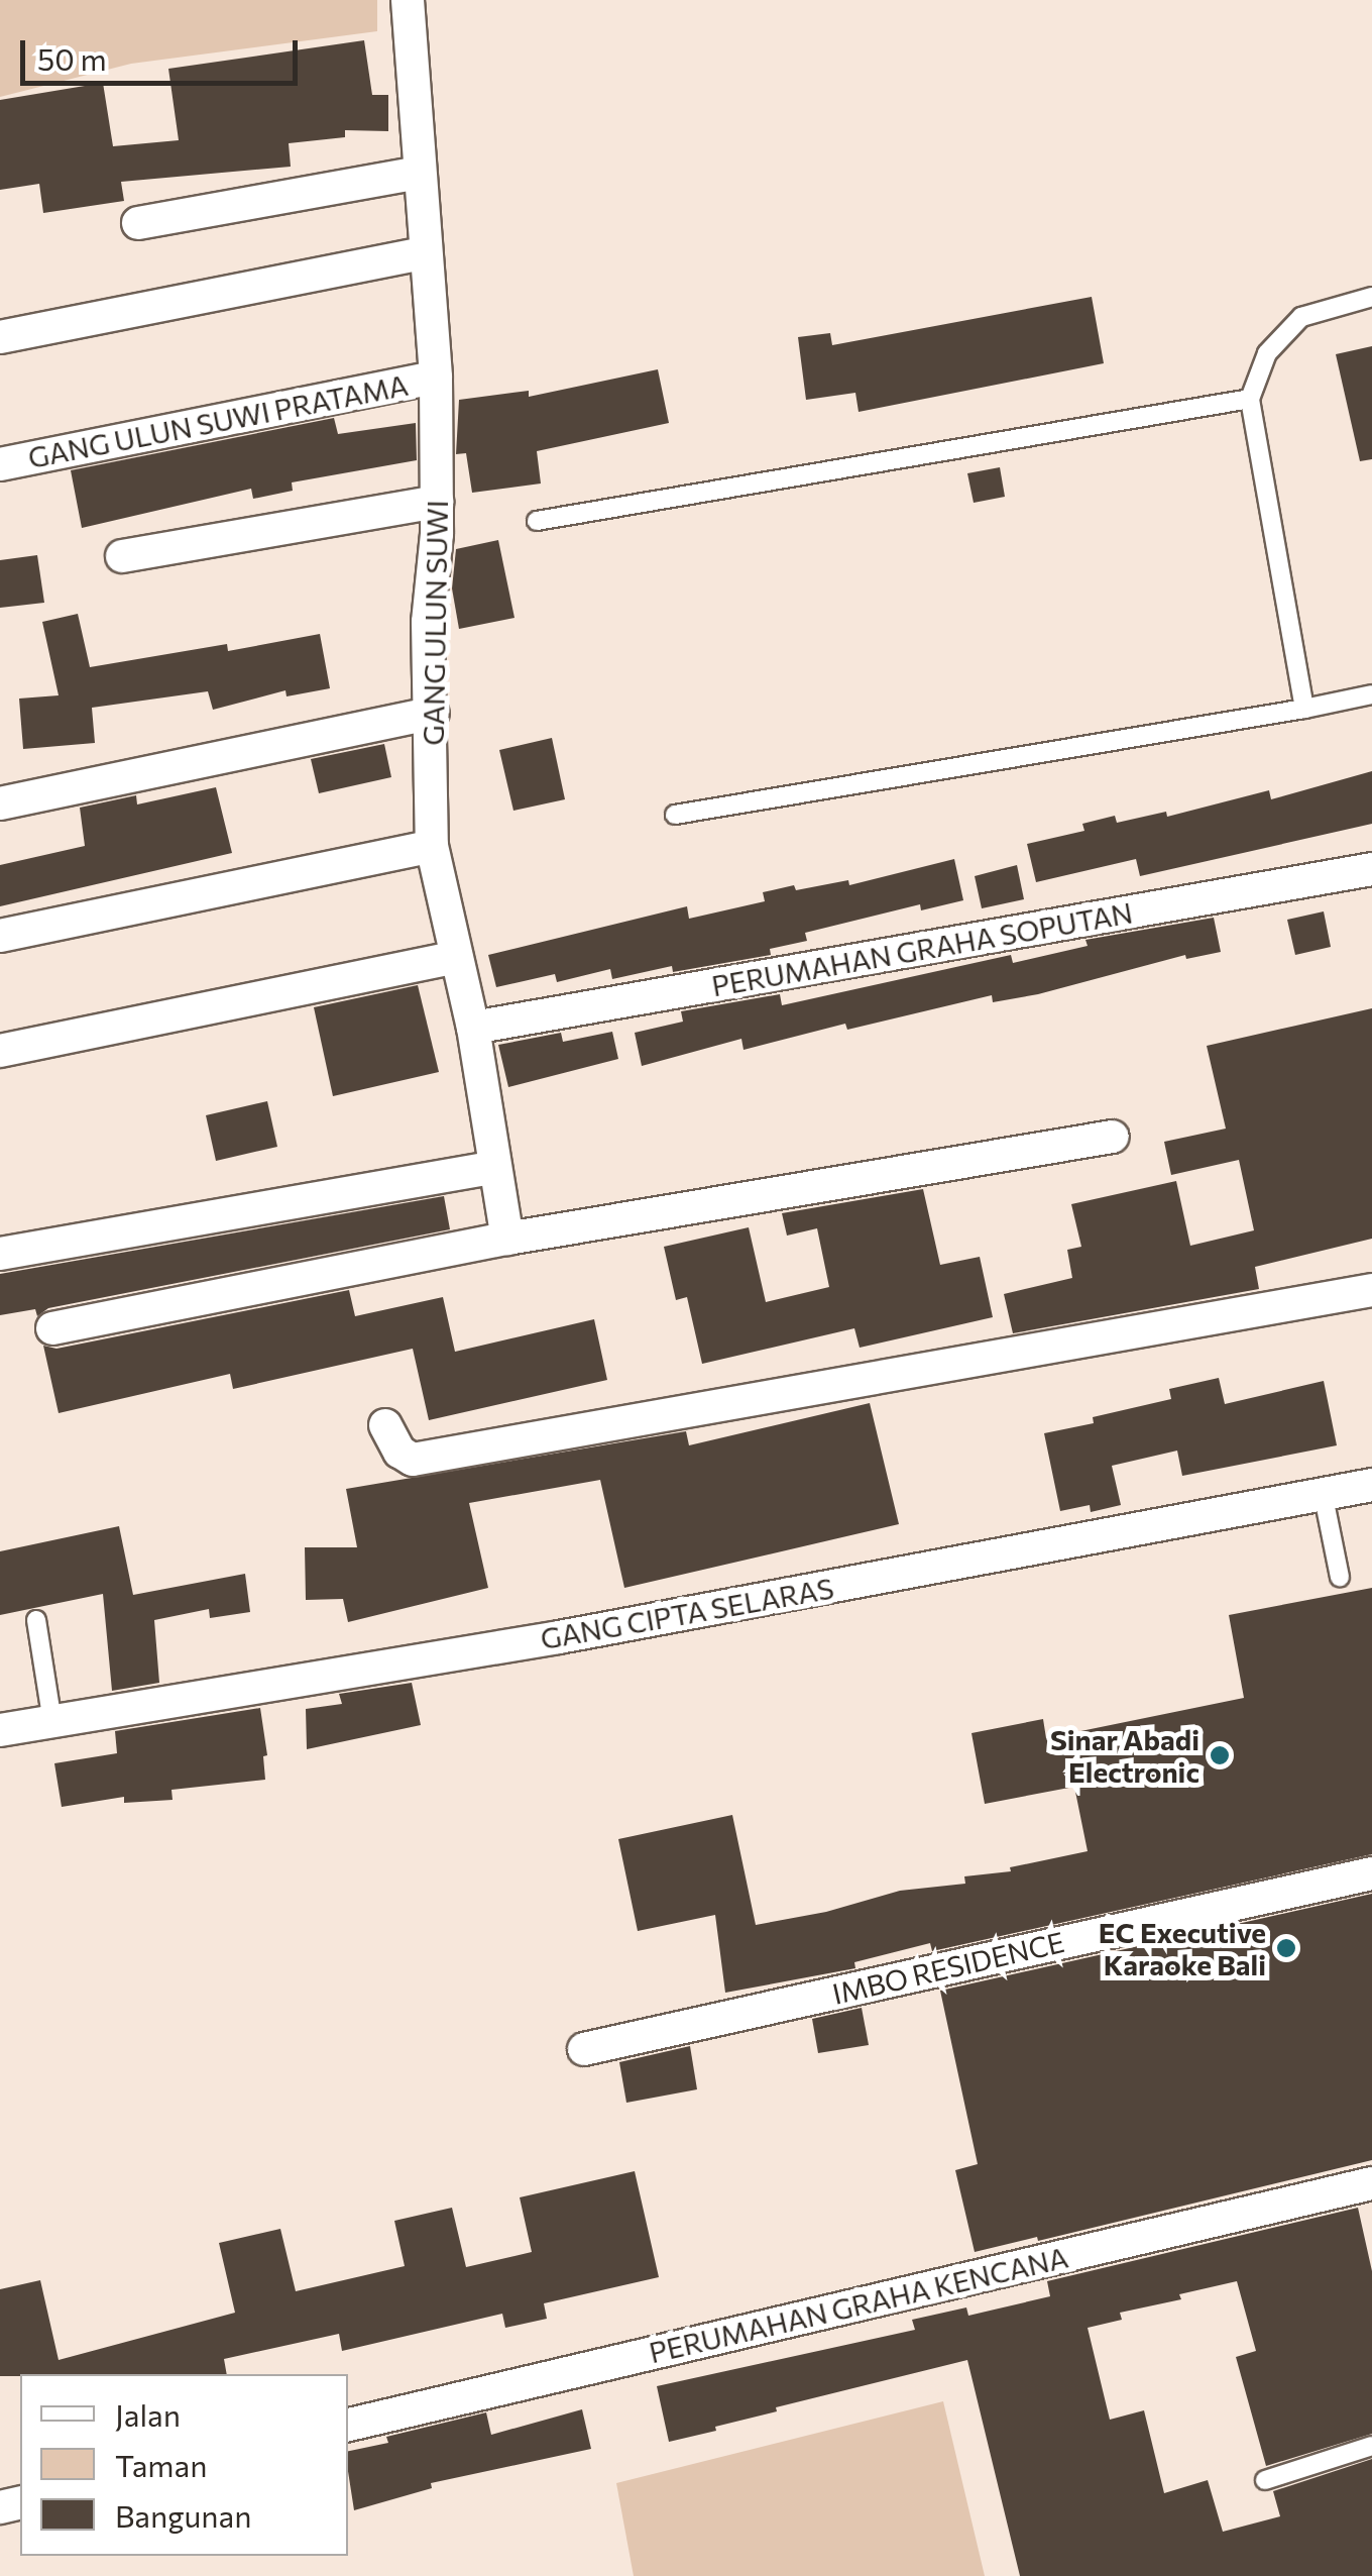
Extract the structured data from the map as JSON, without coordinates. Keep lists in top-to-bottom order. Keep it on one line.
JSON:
{"streets":{"street":["GANG ULUN SUWI PRATAMA","GANG ULUN SUWI","PERUMAHAN GRAHA SOPUTAN","GANG CIPTA SELARAS","IMBO RESIDENCE","PERUMAHAN GRAHA KENCANA"]},"crossings":[["GANG ULUN SUWI PRATAMA","GANG ULUN SUWI"],["GANG ULUN SUWI","PERUMAHAN GRAHA SOPUTAN"]],"places":["Sinar Abadi Electronic","EC Executive Karaoke Bali"],"legend":["Jalan","Taman","Bangunan"],"scale_bar":"50 m"}
